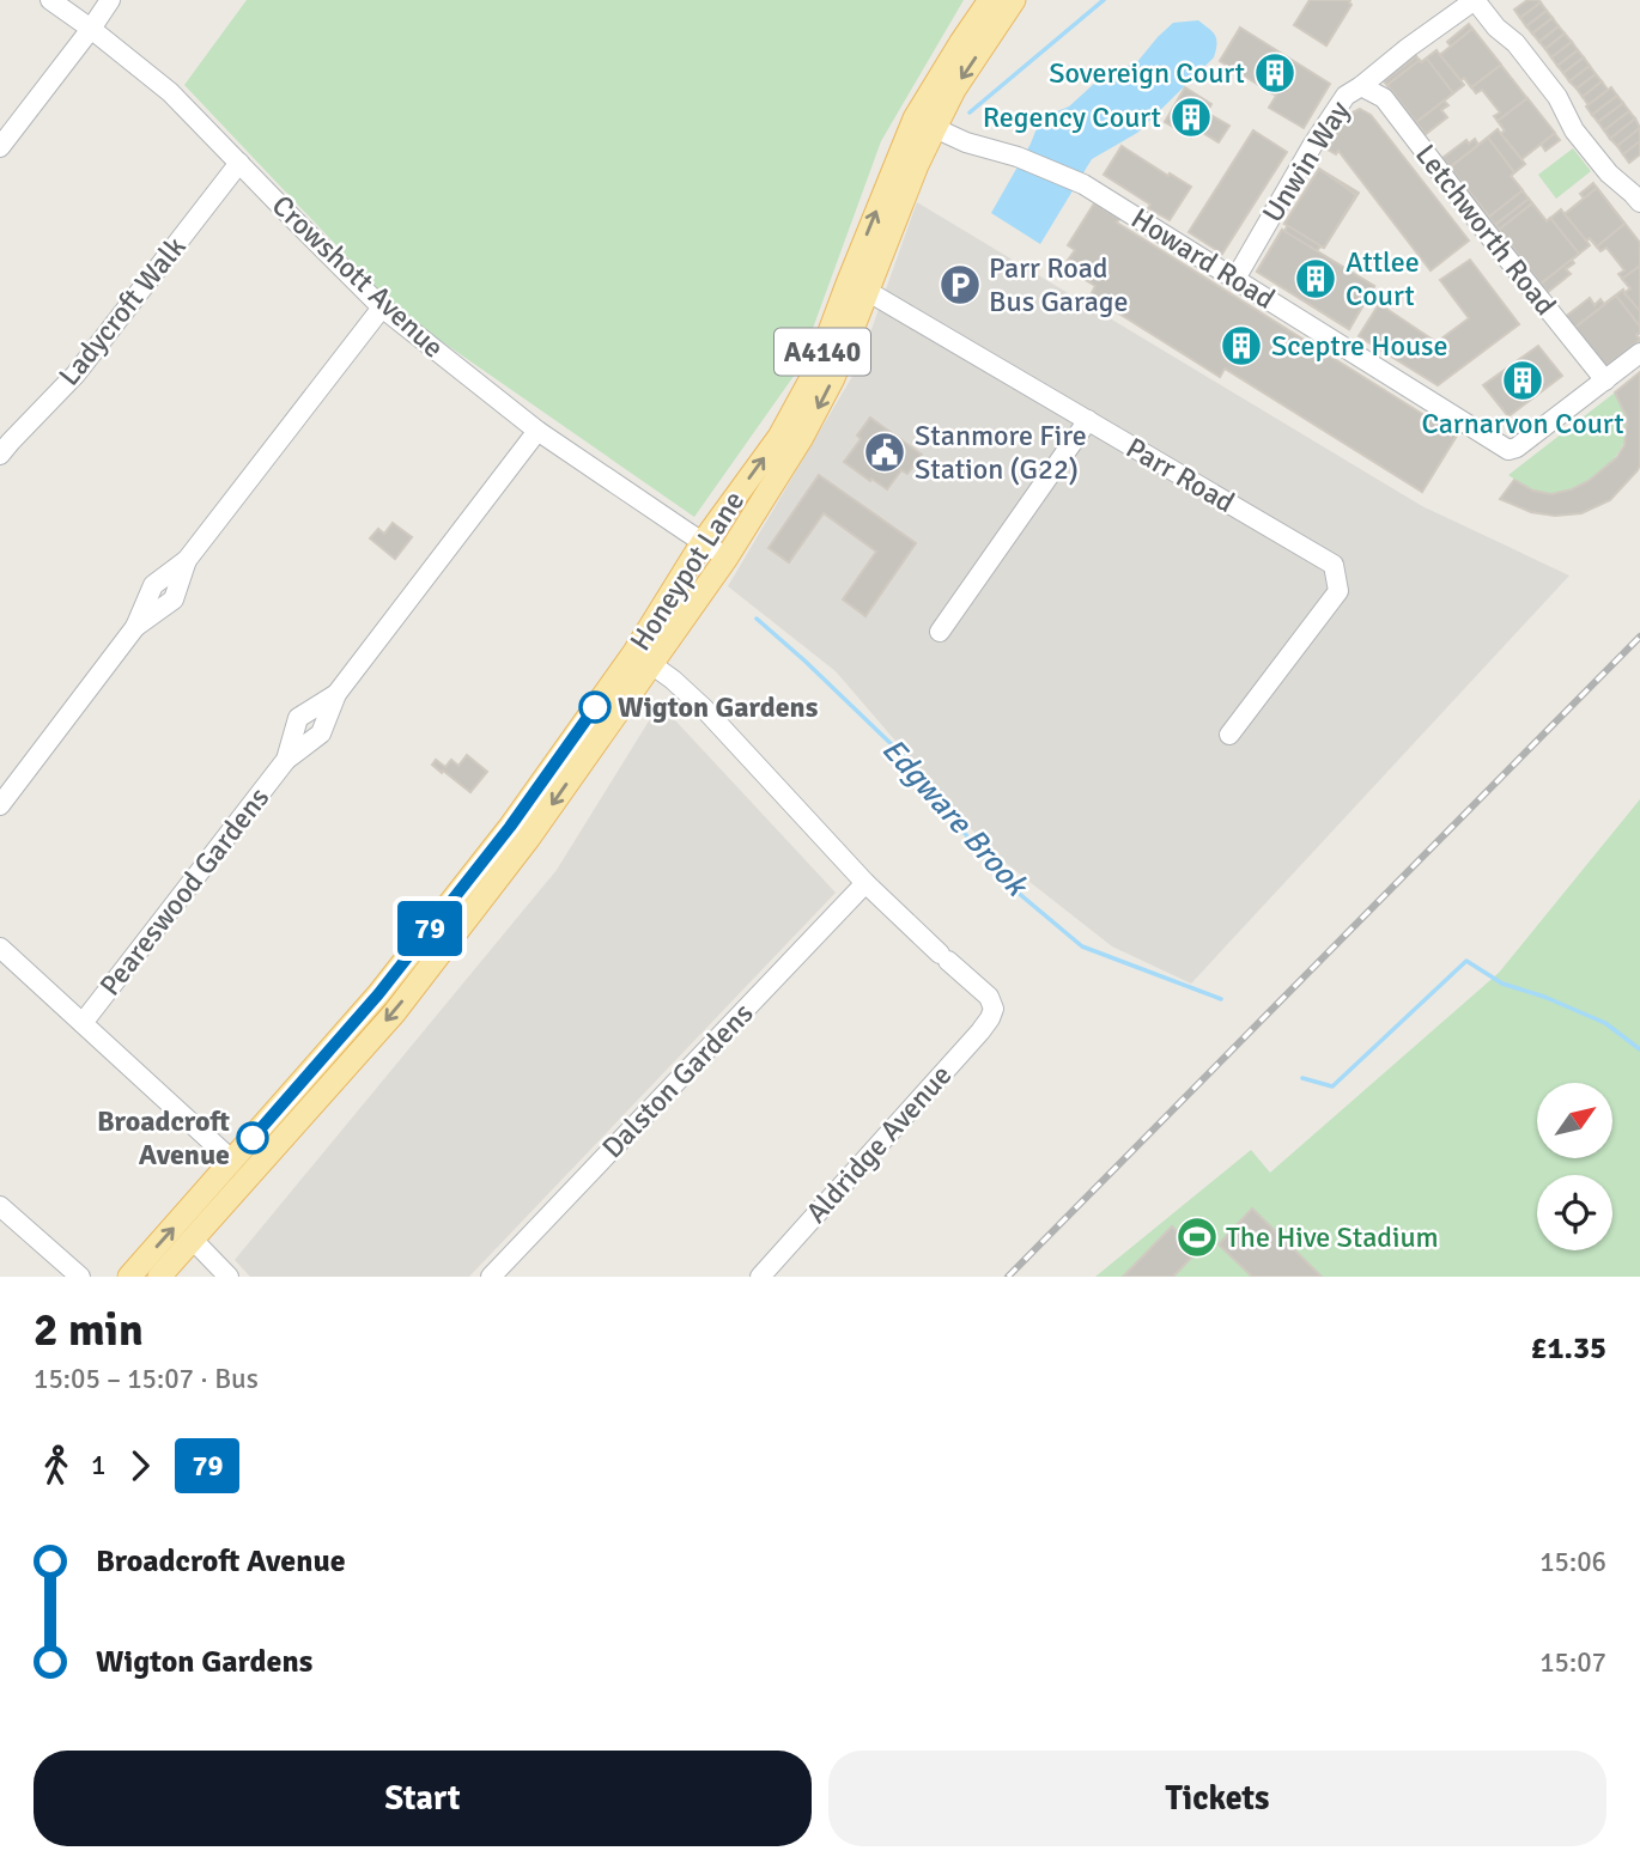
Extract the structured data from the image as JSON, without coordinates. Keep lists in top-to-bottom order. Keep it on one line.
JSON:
{"streets":{"main road":["A4140","Honeypot Lane"],"street":["Unwin Way","Letchworth Road","Howard Road","Crowshott Avenue","Ladycroft Walk","Parr Road","Peareswood Gardens","Dalston Gardens","Aldridge Avenue"]},"crossings":[["Unwin Way","Letchworth Road"],["Unwin Way","Howard Road"],["Letchworth Road","Howard Road"],["Howard Road","Honeypot Lane"],["Crowshott Avenue","Ladycroft Walk"],["Crowshott Avenue","Honeypot Lane"],["Crowshott Avenue","Peareswood Gardens"],["Parr Road","Honeypot Lane"],["Dalston Gardens","Aldridge Avenue"]],"water":["Edgware Brook"],"places":{"building":["Sovereign Court","Regency Court","Attlee Court","Sceptre House","Carnarvon Court"],"parking":["Parr Road Bus Garage"],"public building":["Stanmore Fire Station (G22)"],"other":["Wigton Gardens","Broadcroft Avenue"],"sports":["The Hive Stadium"]},"lines":["bus line 79"],"north":"top right","page":{"on_map":"79","heading":["2 min","15:05 – 15:07 · Bus","£1.35"],"legs":["1","79"],"list":[{"name":"Broadcroft Avenue","value":"15:06"},{"name":"Wigton Gardens","value":"15:07"}],"buttons":["Start","Tickets"]}}
